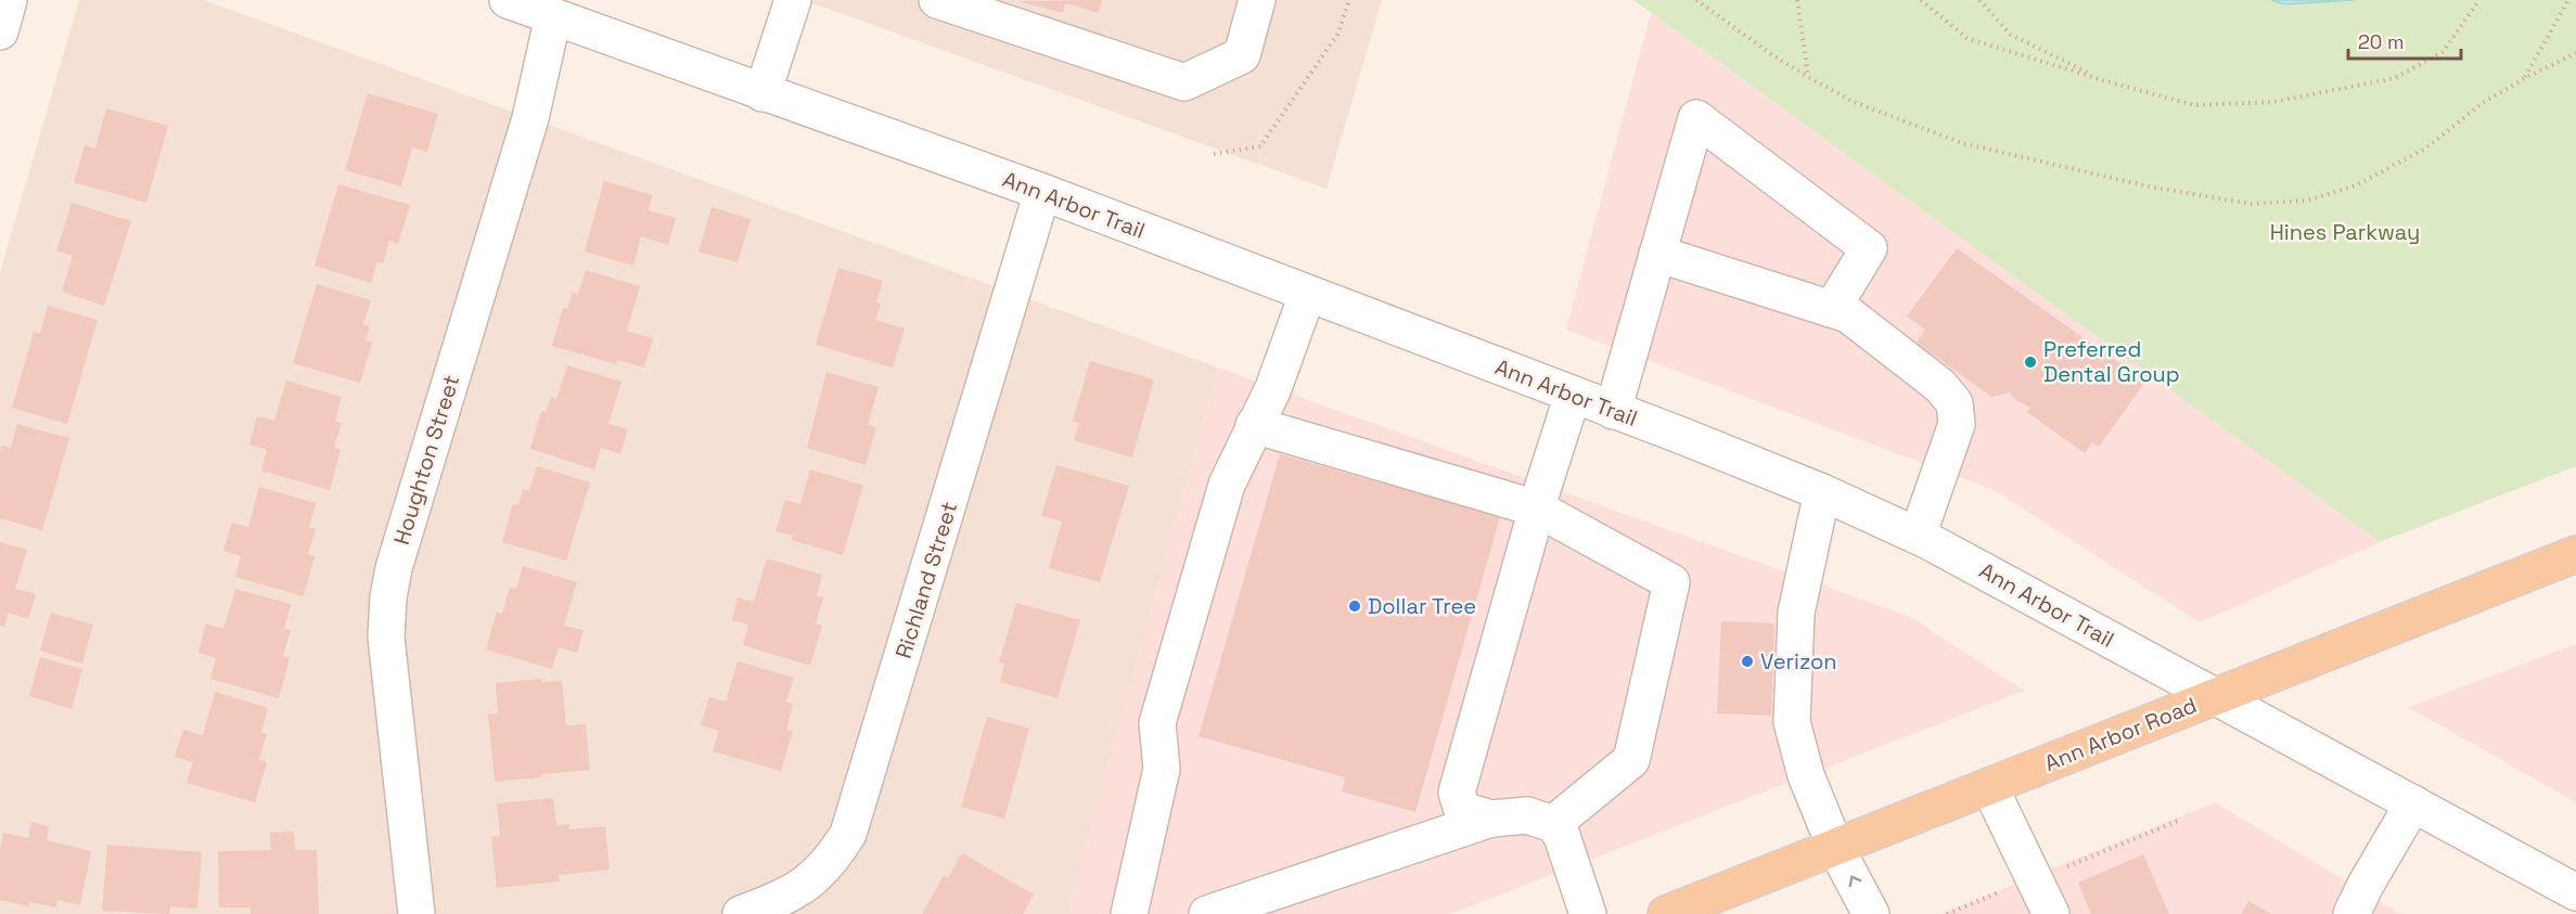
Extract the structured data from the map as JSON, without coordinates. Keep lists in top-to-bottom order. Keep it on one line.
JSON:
{"streets":{"main road":["Ann Arbor Road"],"street":["Ann Arbor Trail","Houghton Street","Richland Street"]},"crossings":[["Ann Arbor Trail","Houghton Street"],["Ann Arbor Trail","Richland Street"],["Ann Arbor Trail","Ann Arbor Road"]],"parks":["Hines Parkway"],"places":["Preferred Dental Group","Dollar Tree","Verizon"],"scale_bar":"20 m"}
